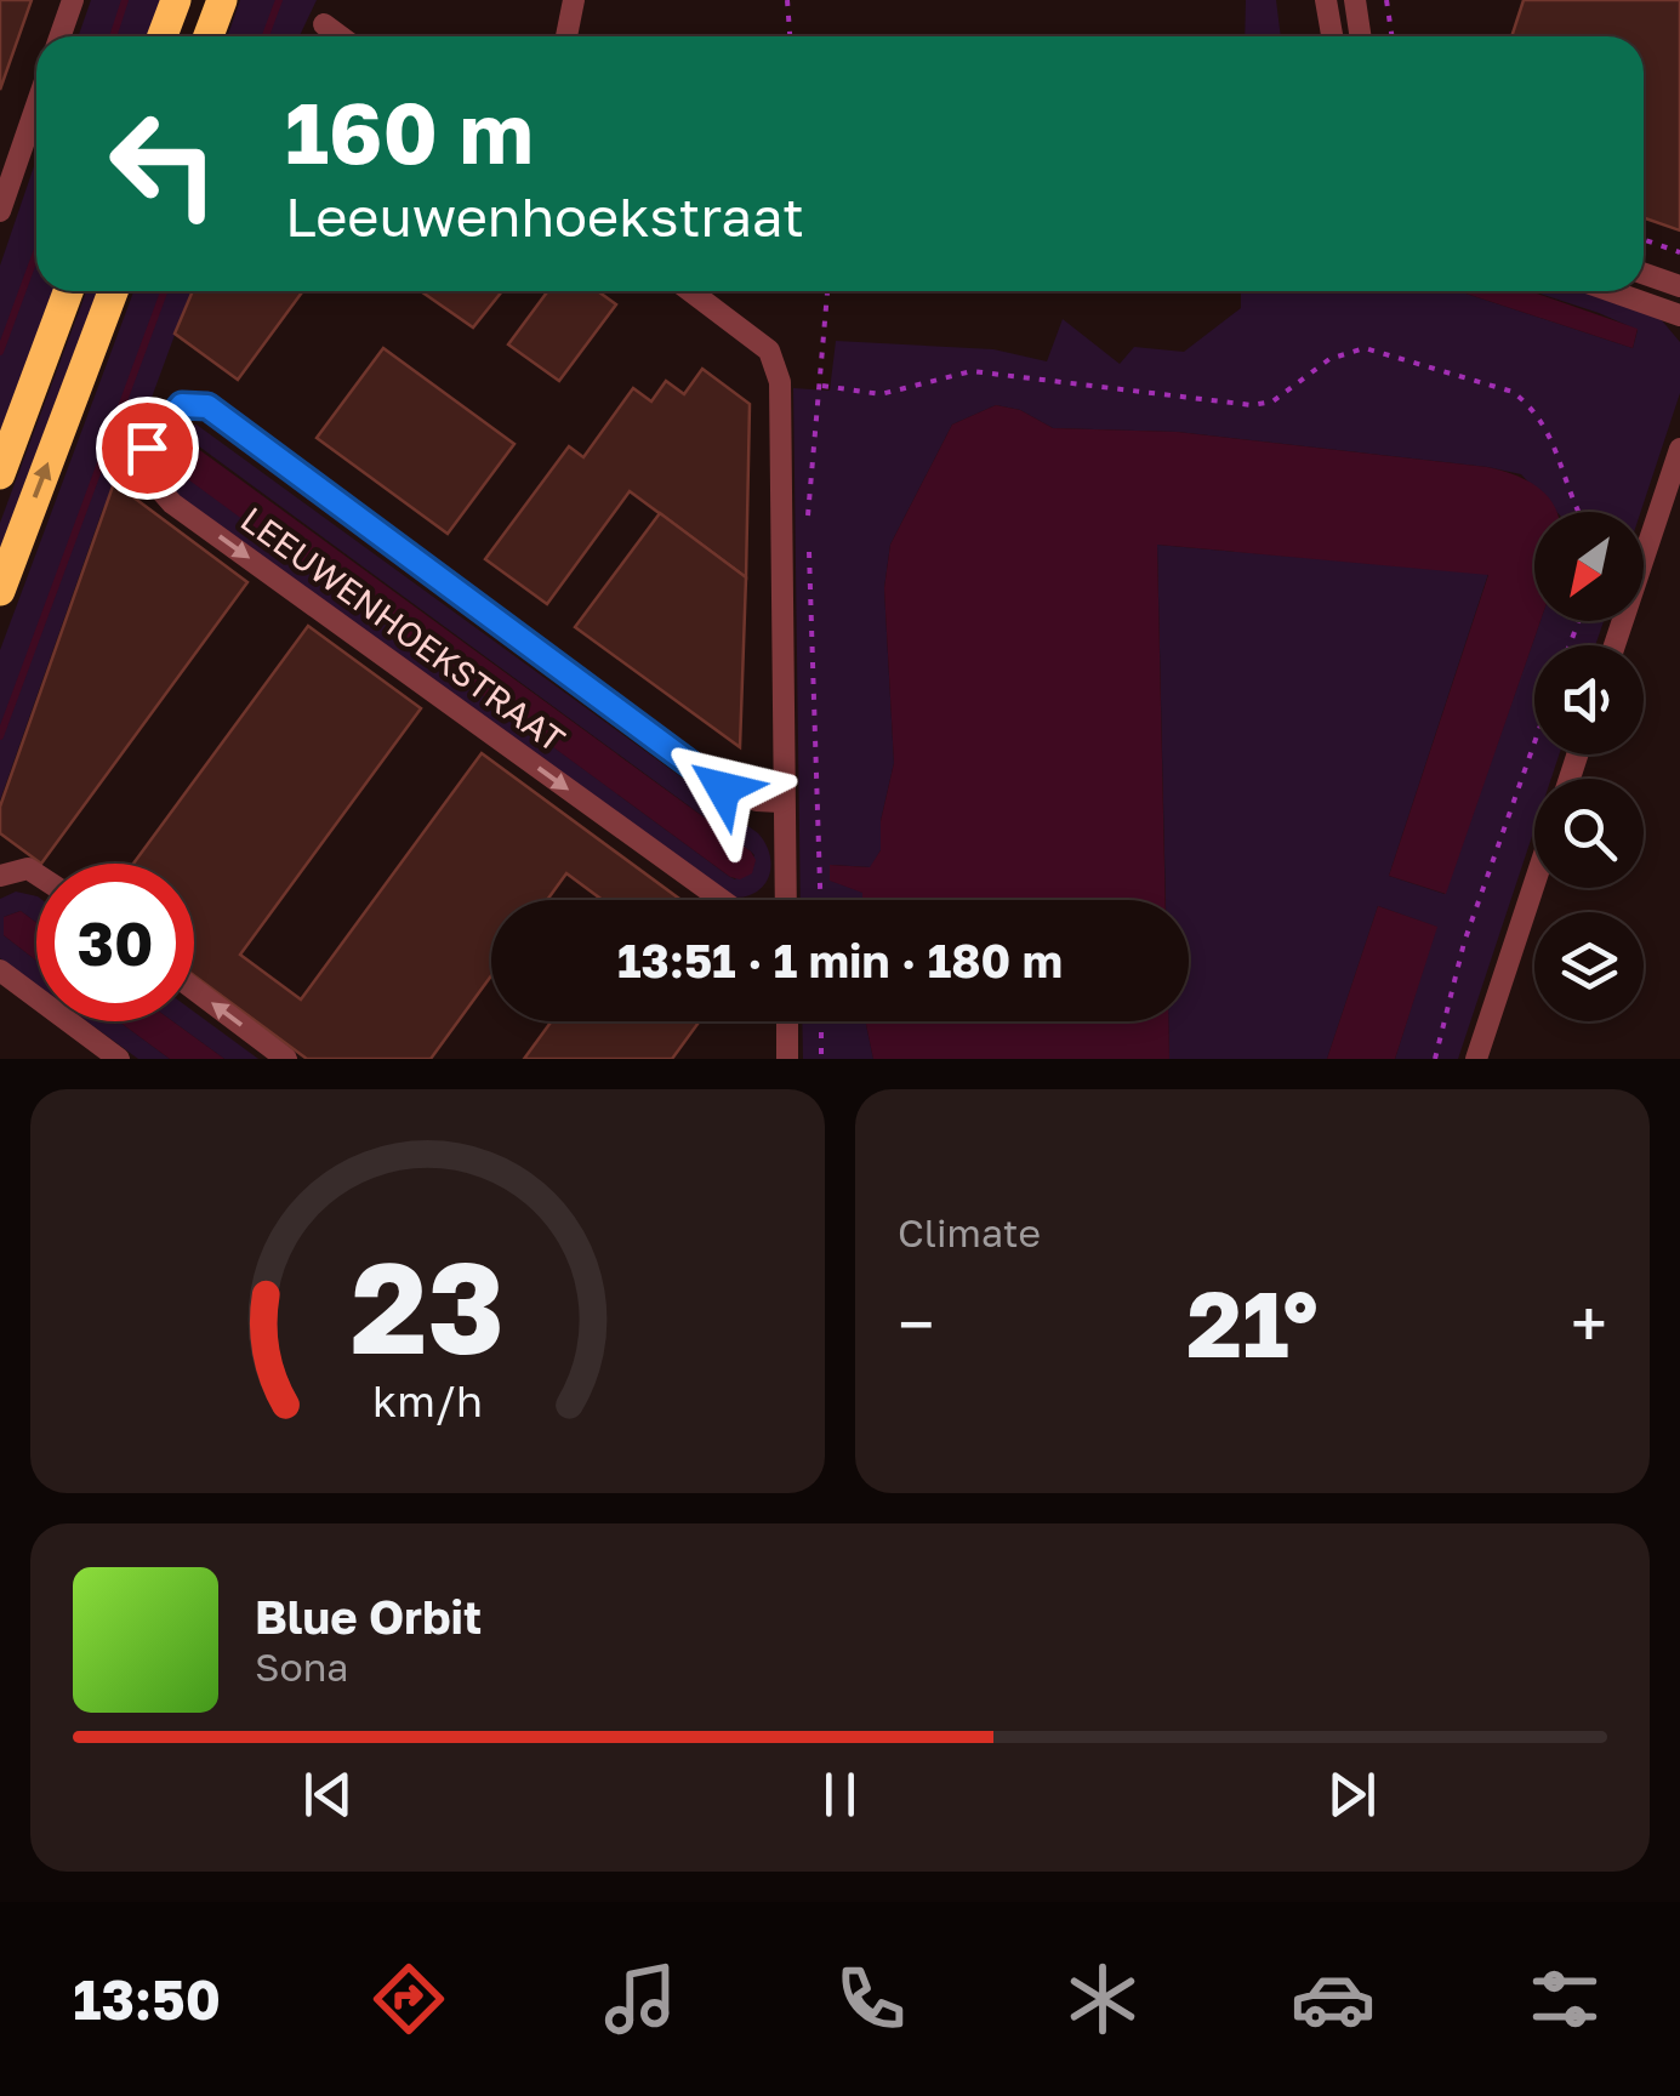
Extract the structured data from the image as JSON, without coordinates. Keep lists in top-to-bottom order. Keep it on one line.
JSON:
{"streets":{"street":["LEEUWENHOEKSTRAAT"]},"north":"bottom left","page":{"turn":["160 m","Leeuwenhoekstraat"],"limit":"30","trip":"13:51 · 1 min · 180 m","tile":"Climate","heat":["−","21°","+"],"song":["Blue Orbit","Sona"],"tabs":"13:50","gauge":["23","km/h"]}}
